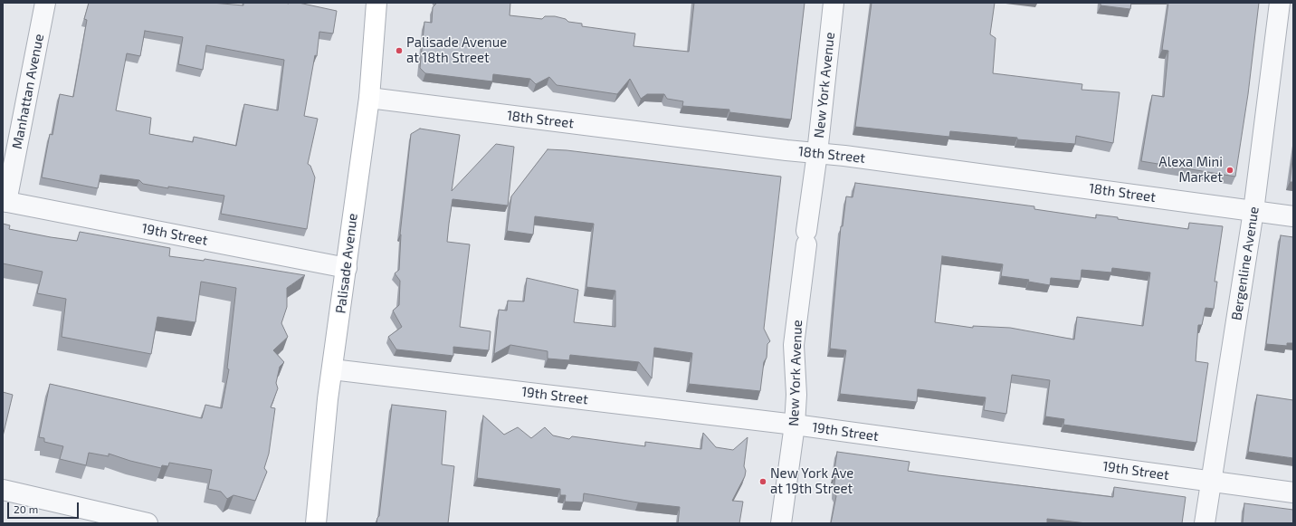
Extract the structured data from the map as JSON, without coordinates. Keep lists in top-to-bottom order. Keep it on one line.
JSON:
{"streets":{"main road":["Palisade Avenue"],"street":["New York Avenue","Manhattan Avenue","18th Street","19th Street","Bergenline Avenue"]},"crossings":[["New York Avenue","18th Street"],["New York Avenue","19th Street"],["Manhattan Avenue","19th Street"],["18th Street","Palisade Avenue"],["18th Street","Bergenline Avenue"],["19th Street","Palisade Avenue"],["19th Street","Bergenline Avenue"]],"places":["Palisade Avenue at 18th Street","Alexa Mini Market","New York Ave at 19th Street"],"scale_bar":"20 m"}
